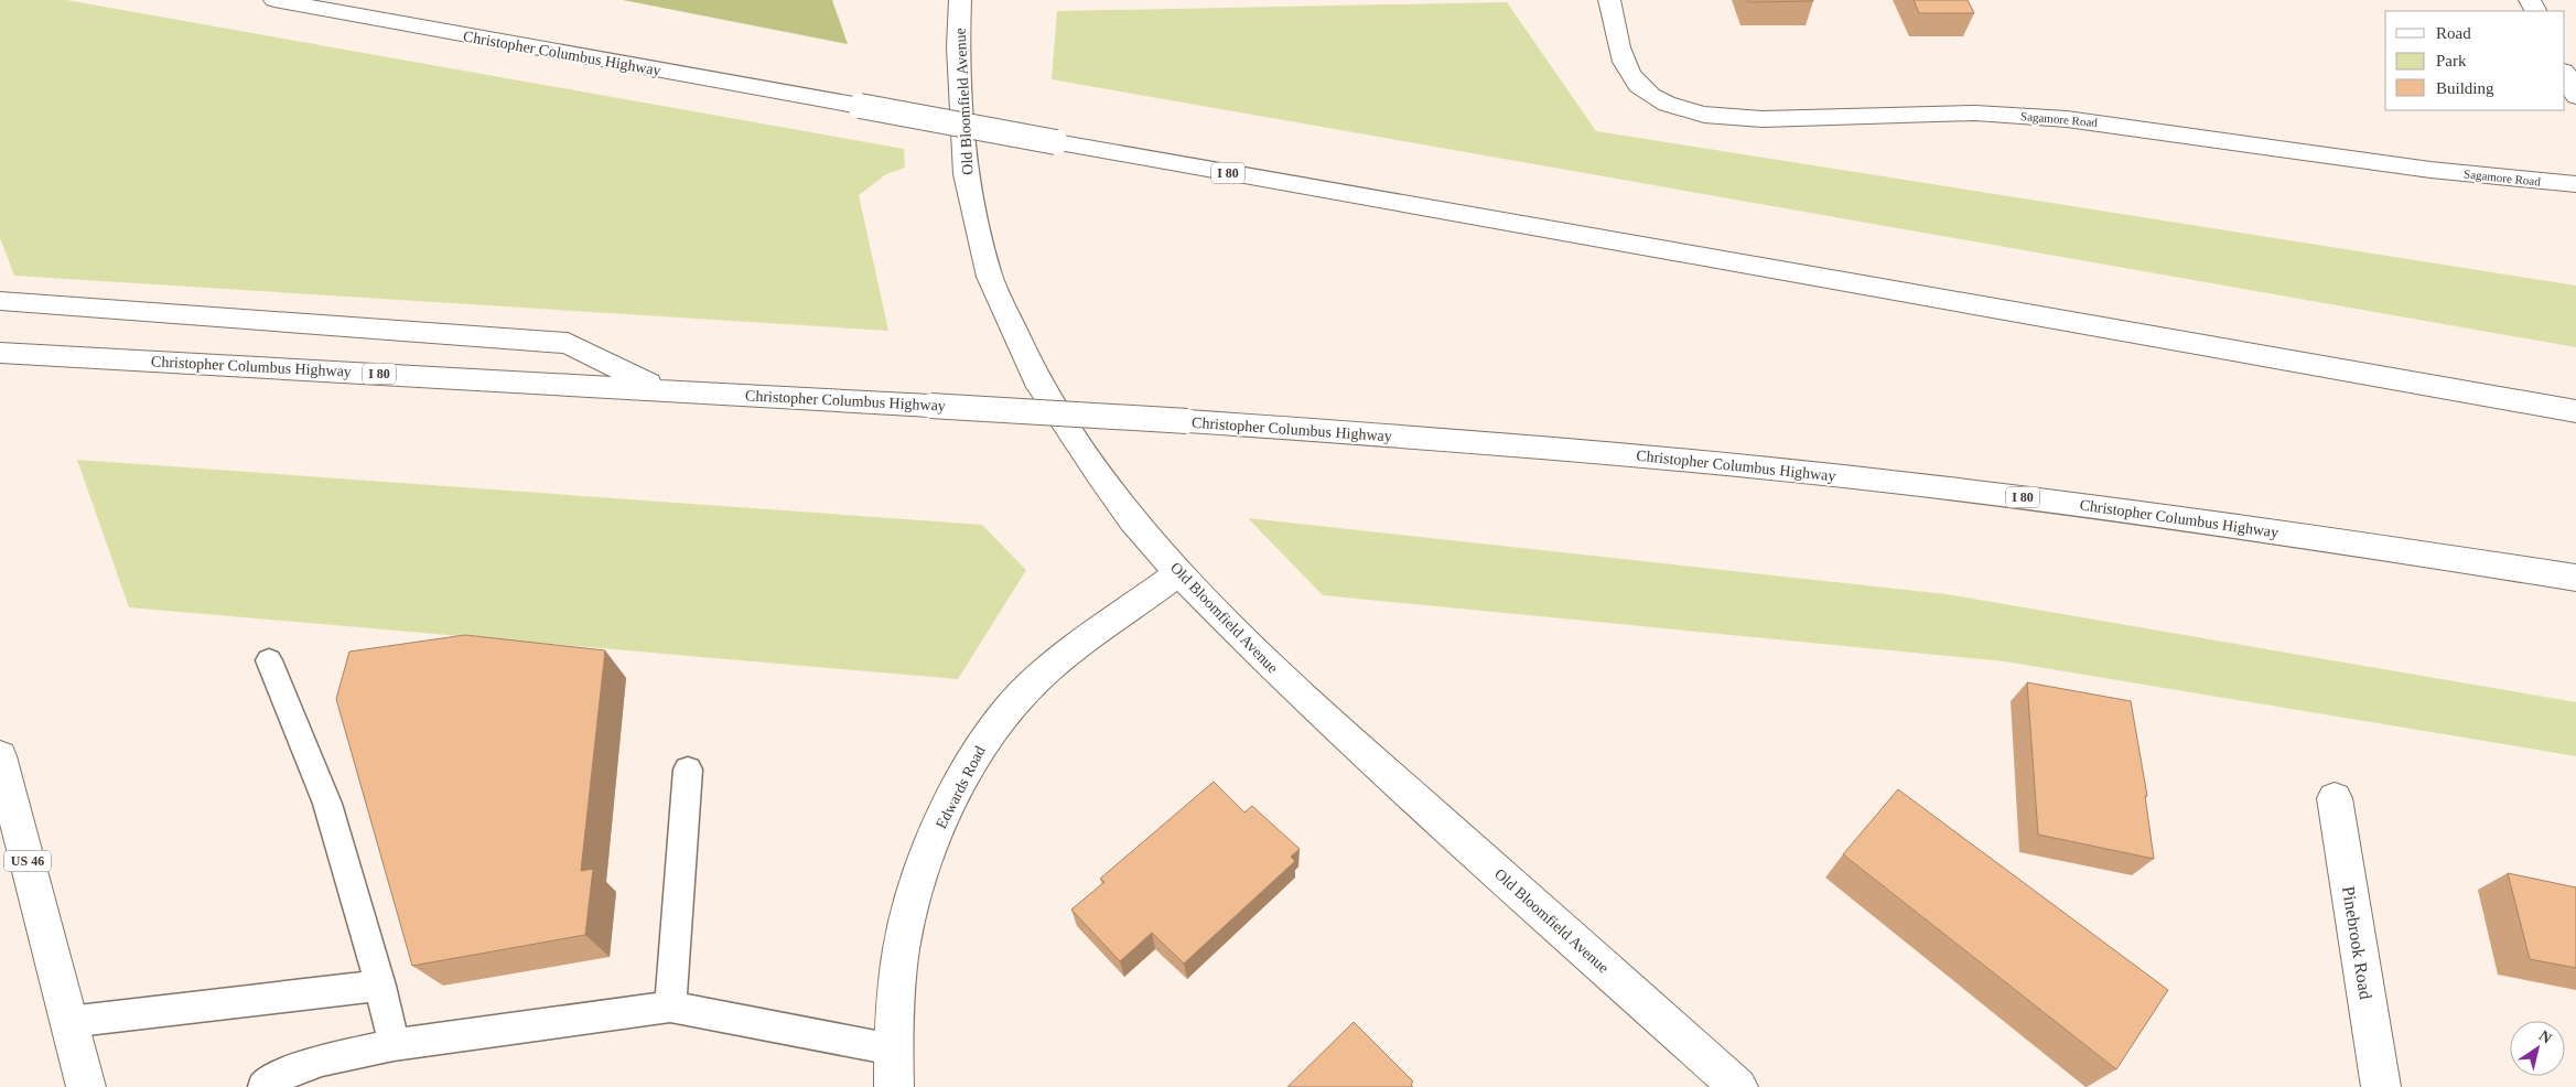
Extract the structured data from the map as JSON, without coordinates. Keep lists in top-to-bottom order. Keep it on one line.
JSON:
{"streets":{"main road":["Christopher Columbus Highway","Old Bloomfield Avenue","Sagamore Road","I 80","Edwards Road","US 46","Pinebrook Road"]},"crossings":[["Old Bloomfield Avenue","Edwards Road"]],"legend":["Road","Park","Building"],"north":"top right"}
